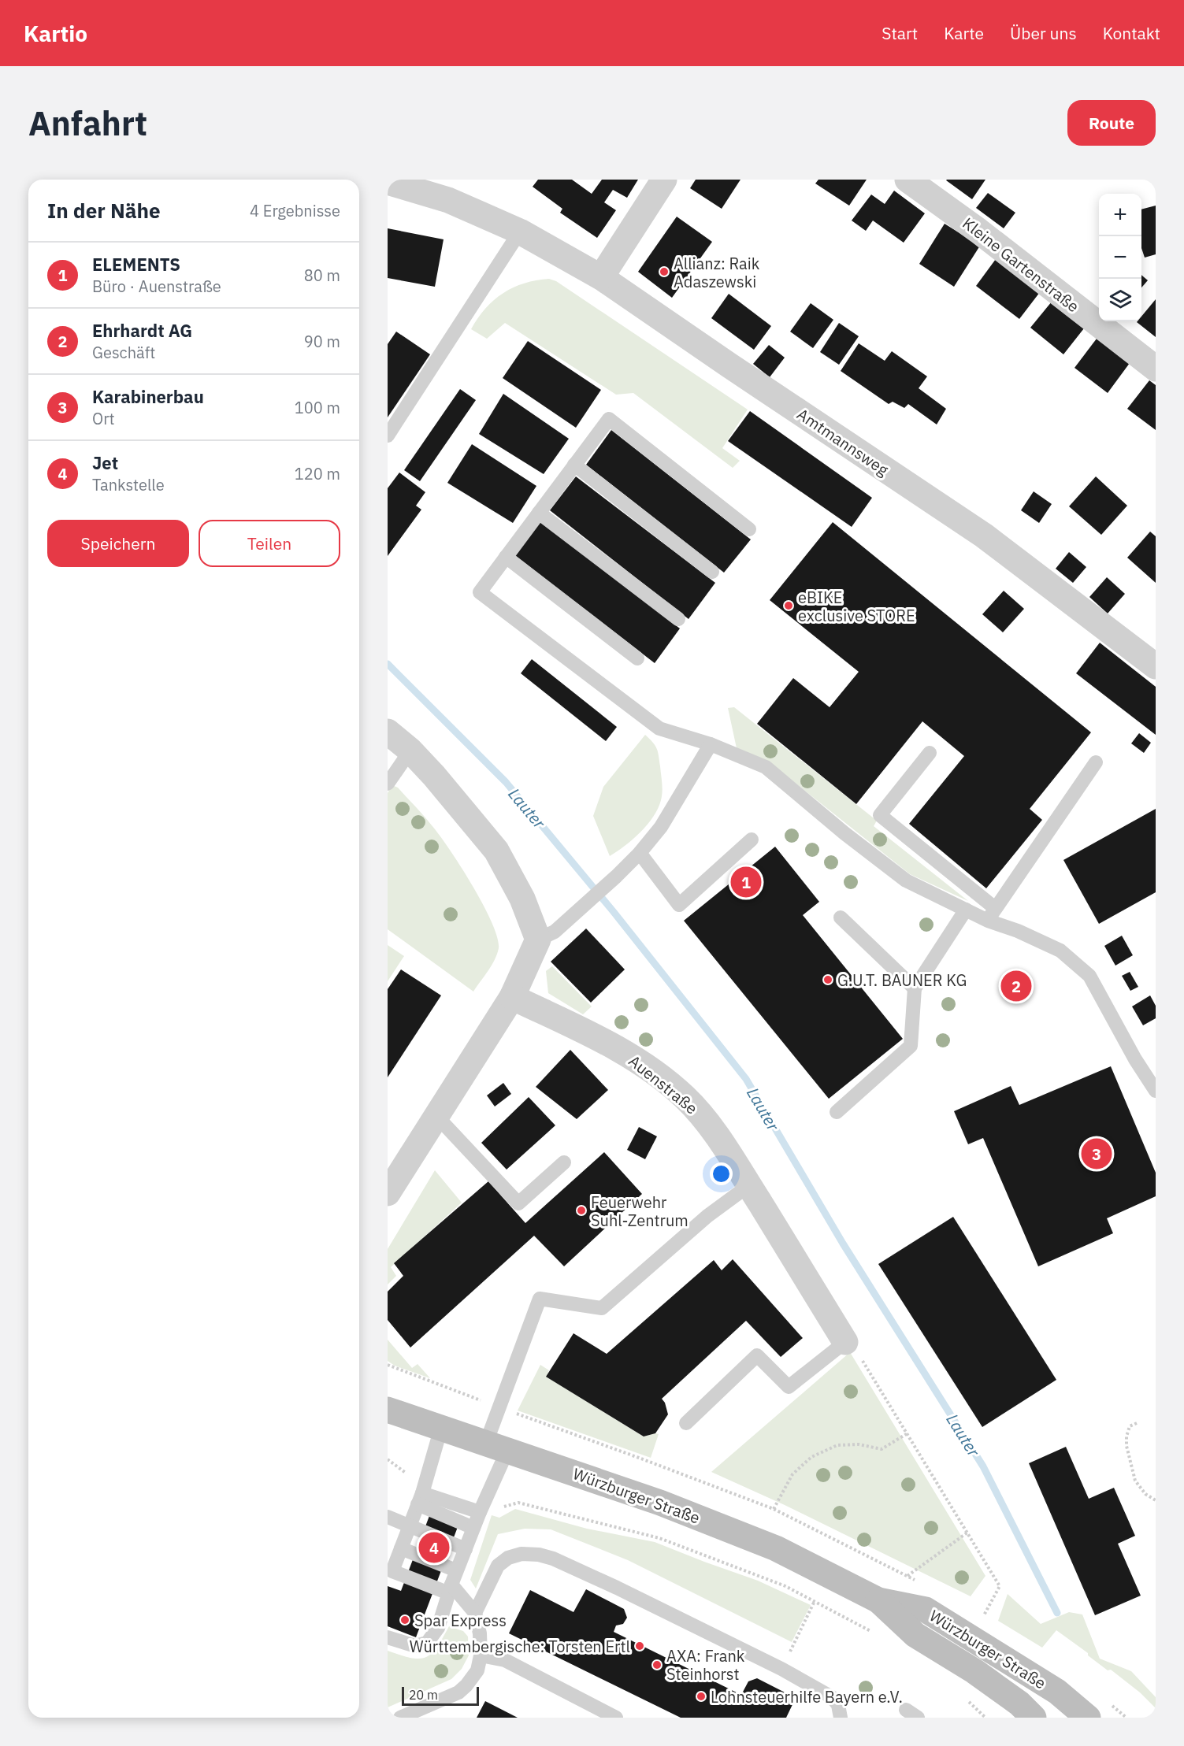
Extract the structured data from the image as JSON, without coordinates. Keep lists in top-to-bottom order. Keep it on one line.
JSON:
{"streets":{"main road":["Würzburger Straße"],"street":["Kleine Gartenstraße","Amtmannsweg","Auenstraße"]},"water":["Lauter"],"places":["Allianz: Raik Adaszewski","eBIKE exclusive STORE","G.U.T. BAUNER KG","Feuerwehr Suhl-Zentrum","Spar Express","Württembergische: Torsten Ertl","AXA: Frank Steinhorst","Lohnsteuerhilfe Bayern e.V."],"scale_bar":"20 m","page":{"header":"Kartio","nav":["Start","Karte","Über uns","Kontakt"],"buttons":["Route",["Speichern","Teilen"]],"title":"Anfahrt","heading":["In der Nähe","4 Ergebnisse"],"map_buttons":["+","−"],"list":[{"mark":"1","name":"ELEMENTS","note":"Büro · Auenstraße","value":"80 m"},{"mark":"2","name":"Ehrhardt AG","note":"Geschäft","value":"90 m"},{"mark":"3","name":"Karabinerbau","note":"Ort","value":"100 m"},{"mark":"4","name":"Jet","note":"Tankstelle","value":"120 m"}],"pins":["1","2","3","4"],"scale":"20 m"}}
